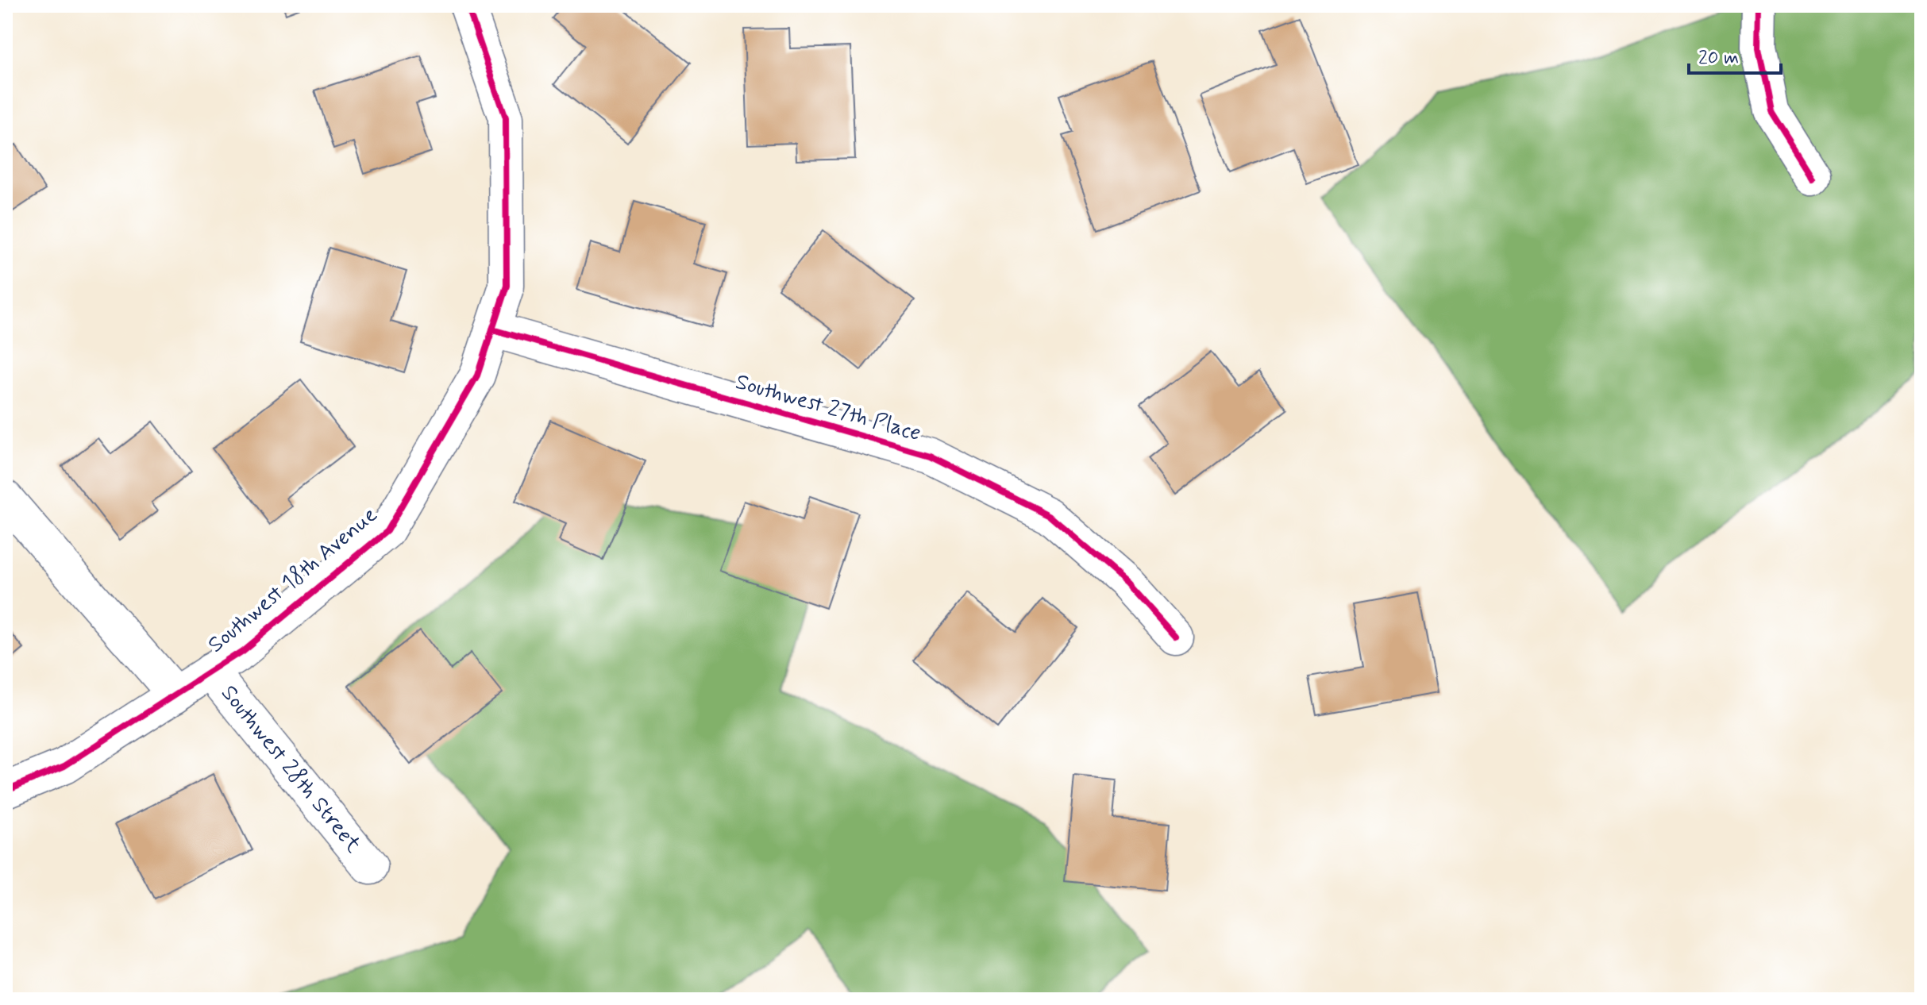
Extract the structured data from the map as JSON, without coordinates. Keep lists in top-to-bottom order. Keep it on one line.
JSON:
{"streets":{"street":["Southwest 27th Place","Southwest 18th Avenue","Southwest 28th Street"]},"crossings":[["Southwest 27th Place","Southwest 18th Avenue"],["Southwest 18th Avenue","Southwest 28th Street"]],"scale_bar":"20 m"}
